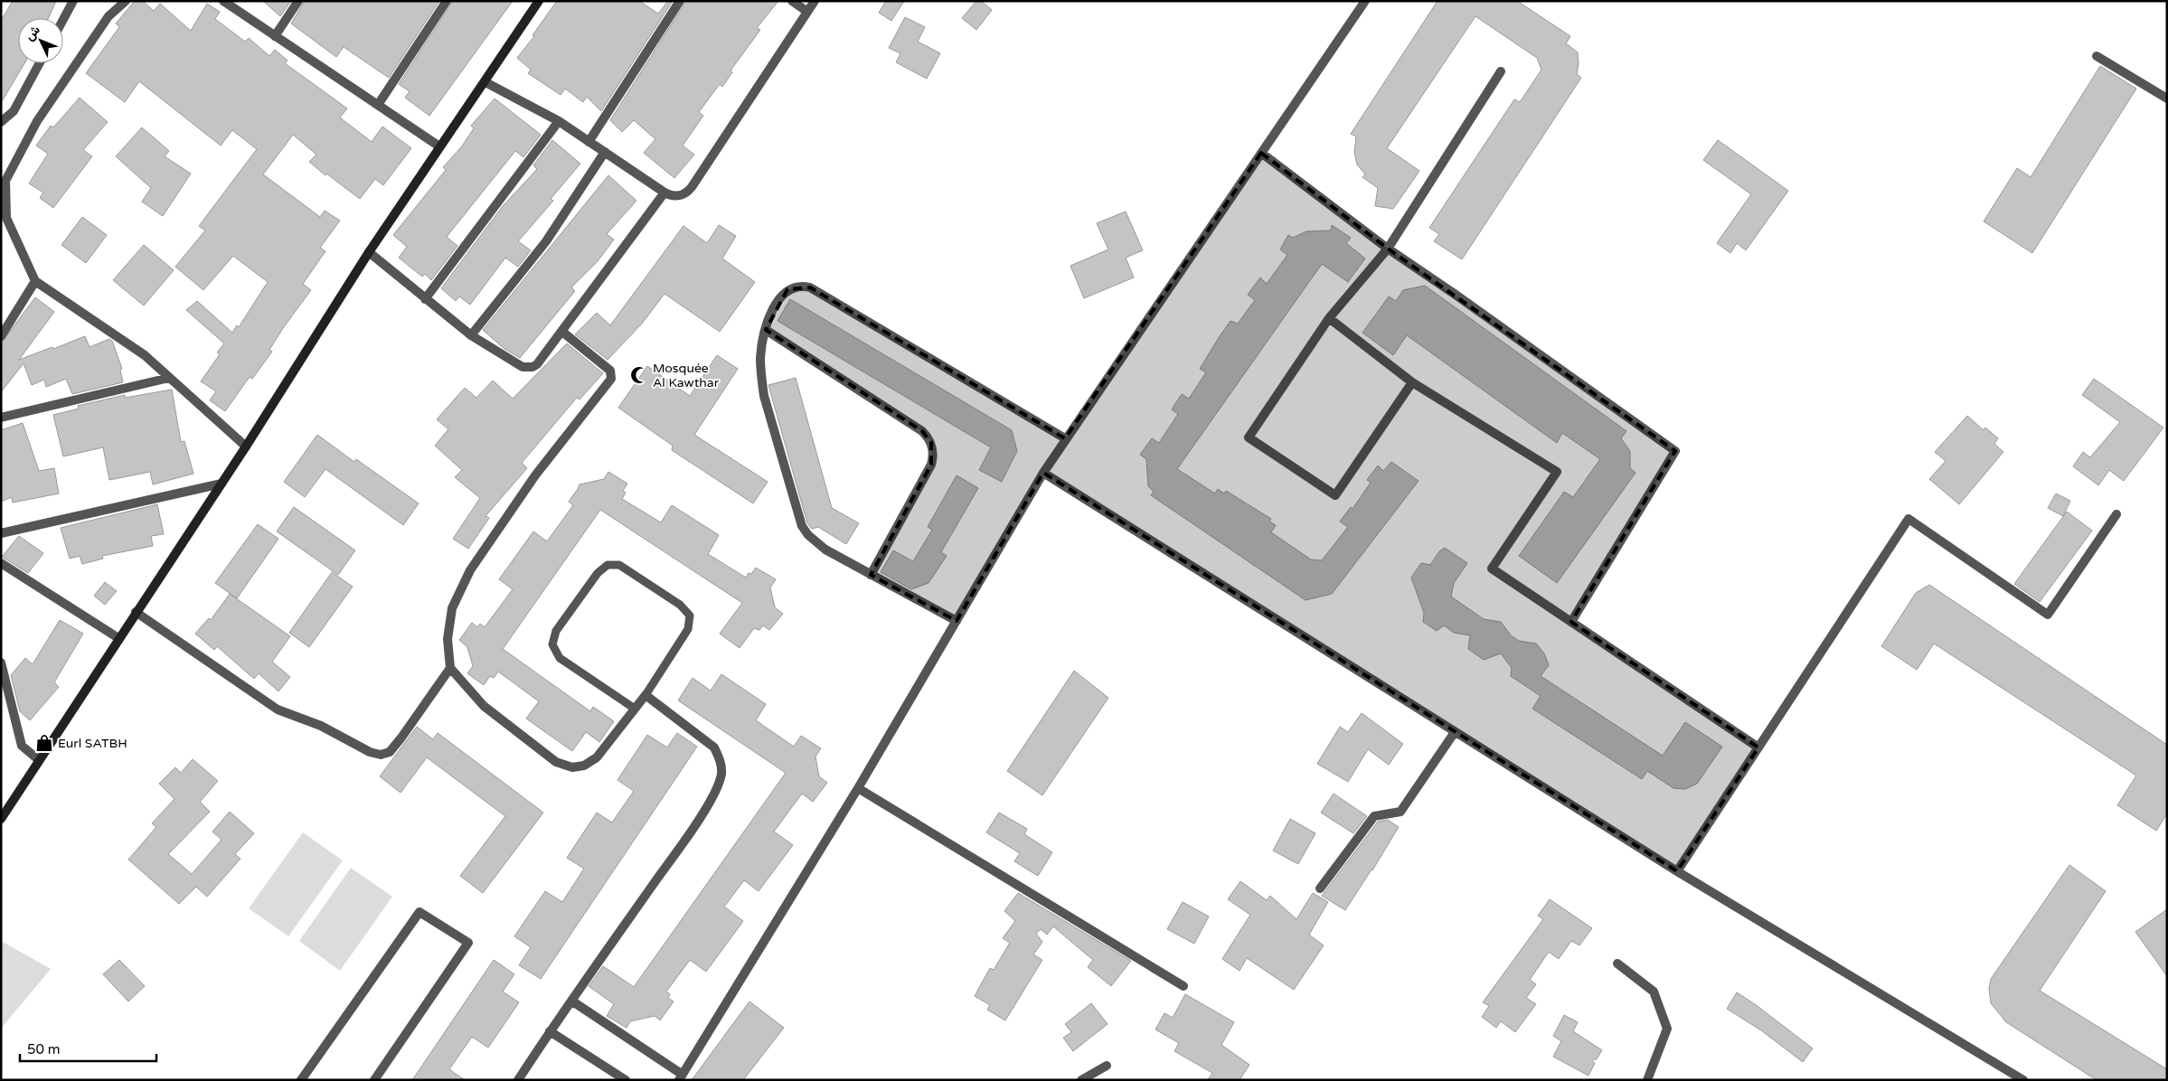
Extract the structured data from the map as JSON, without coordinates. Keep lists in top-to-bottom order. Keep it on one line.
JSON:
{"places":{"mosque":["Mosquée Al Kawthar"],"shop":["Eurl SATBH"]},"scale_bar":"50 m","north":"top left"}
